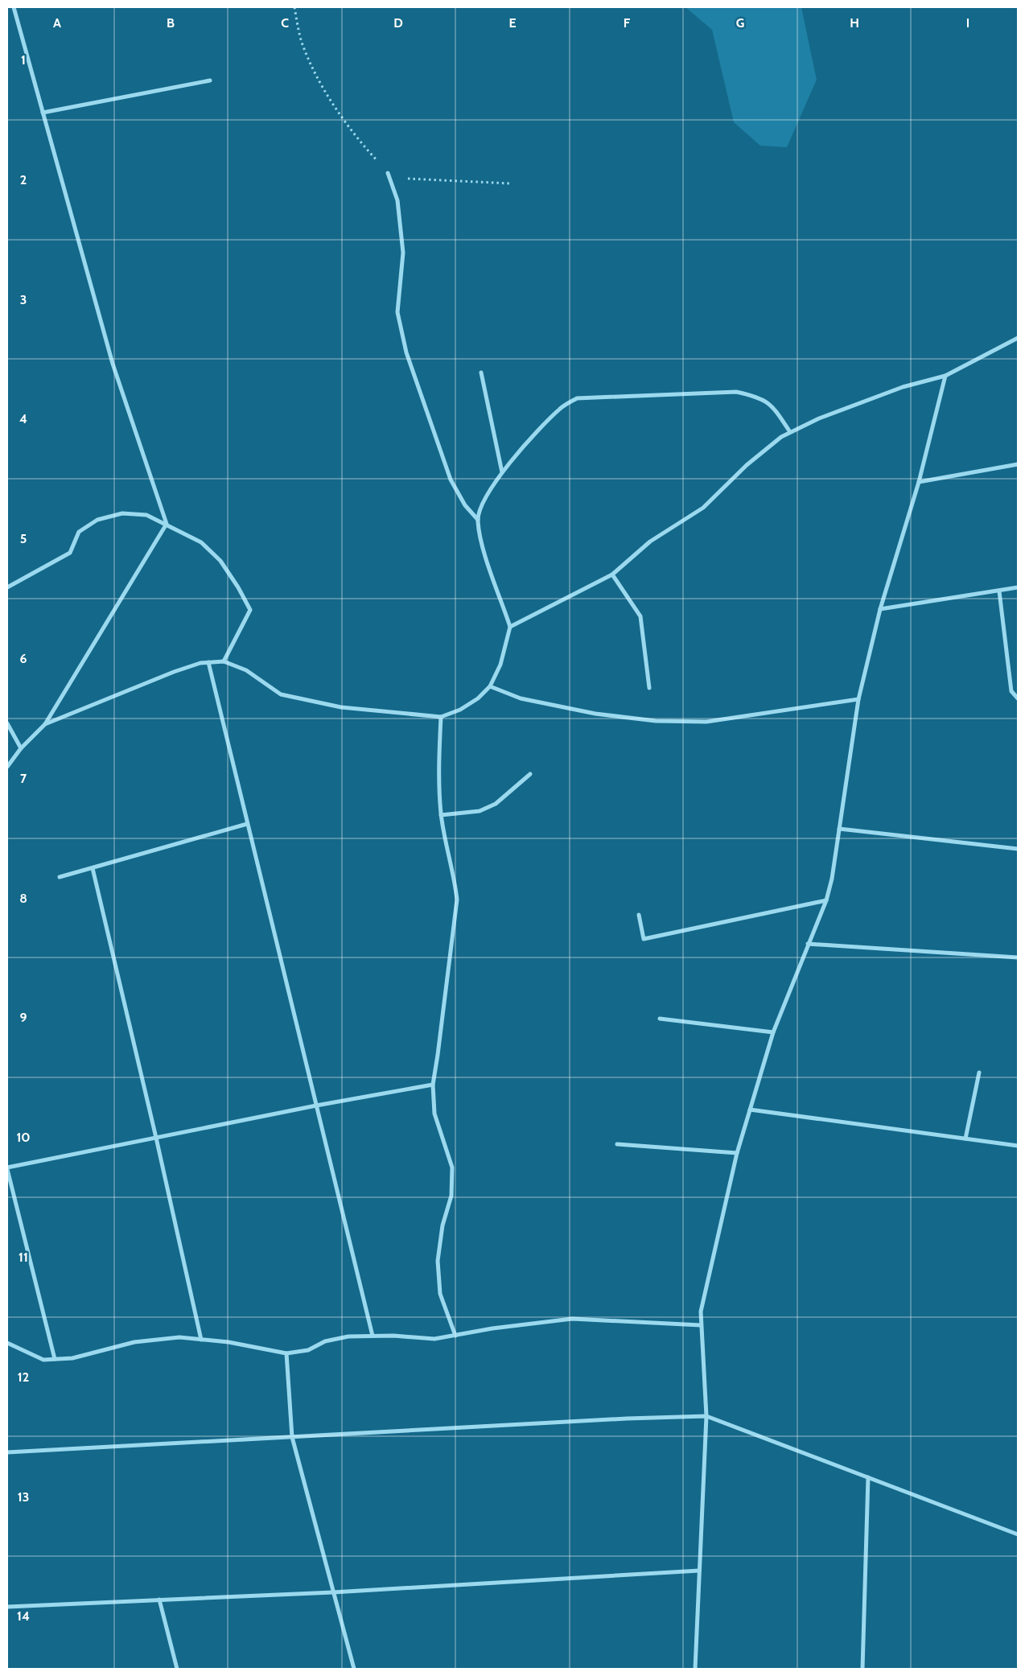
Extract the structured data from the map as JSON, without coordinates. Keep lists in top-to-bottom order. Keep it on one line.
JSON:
{"grid":{"columns":["A","B","C","D","E","F","G","H","I"],"rows":["1","2","3","4","5","6","7","8","9","10","11","12","13","14"]}}
